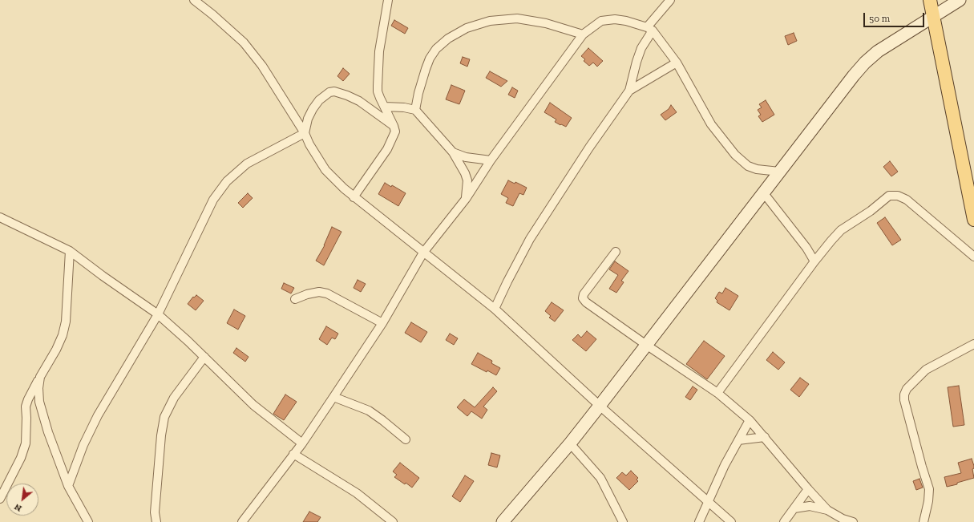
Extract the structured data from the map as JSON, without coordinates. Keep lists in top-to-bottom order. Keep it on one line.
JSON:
{"scale_bar":"50 m","north":"bottom left"}
